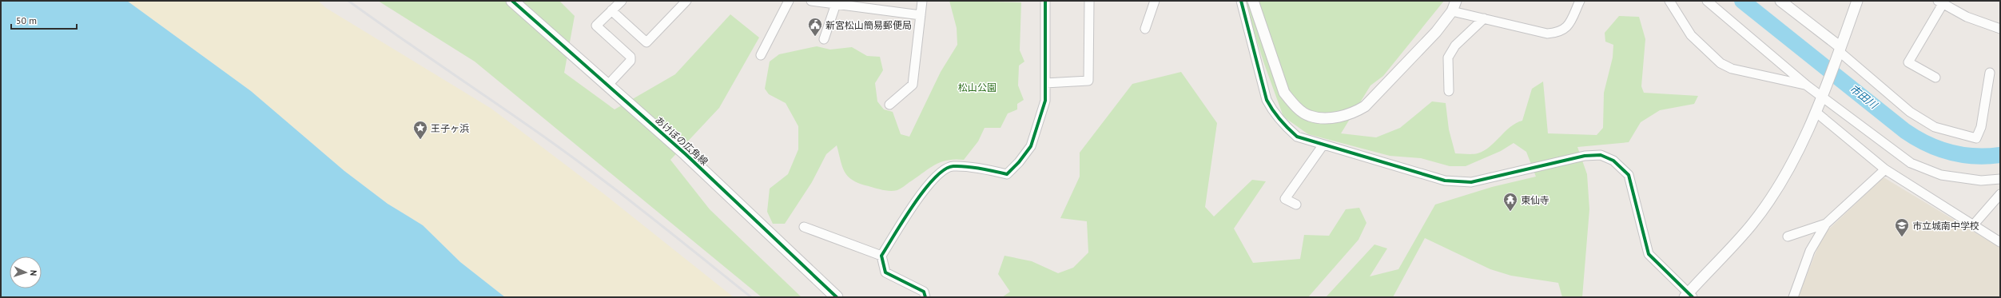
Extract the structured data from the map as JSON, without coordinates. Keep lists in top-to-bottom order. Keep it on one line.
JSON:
{"streets":{"main road":["あけぼの広角線"]},"water":["市田川"],"parks":["松山公園"],"places":{"public building":["新宮松山簡易郵便局"],"place":["王子ヶ浜"],"temple":["東仙寺"],"school or university":["市立城南中学校"]},"scale_bar":"50 m","north":"right"}
